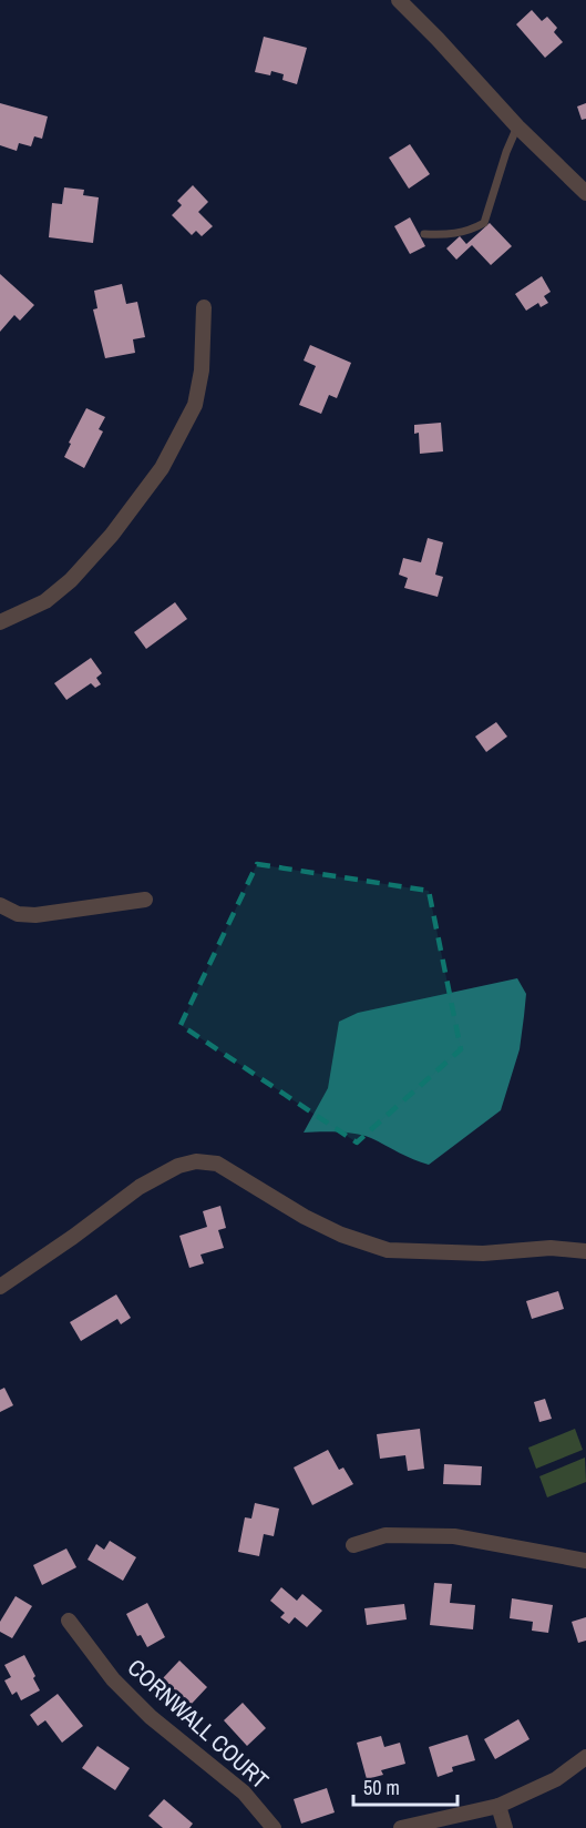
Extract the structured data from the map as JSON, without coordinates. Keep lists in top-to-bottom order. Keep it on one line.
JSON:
{"streets":{"street":["CORNWALL COURT"]},"scale_bar":"50 m"}
